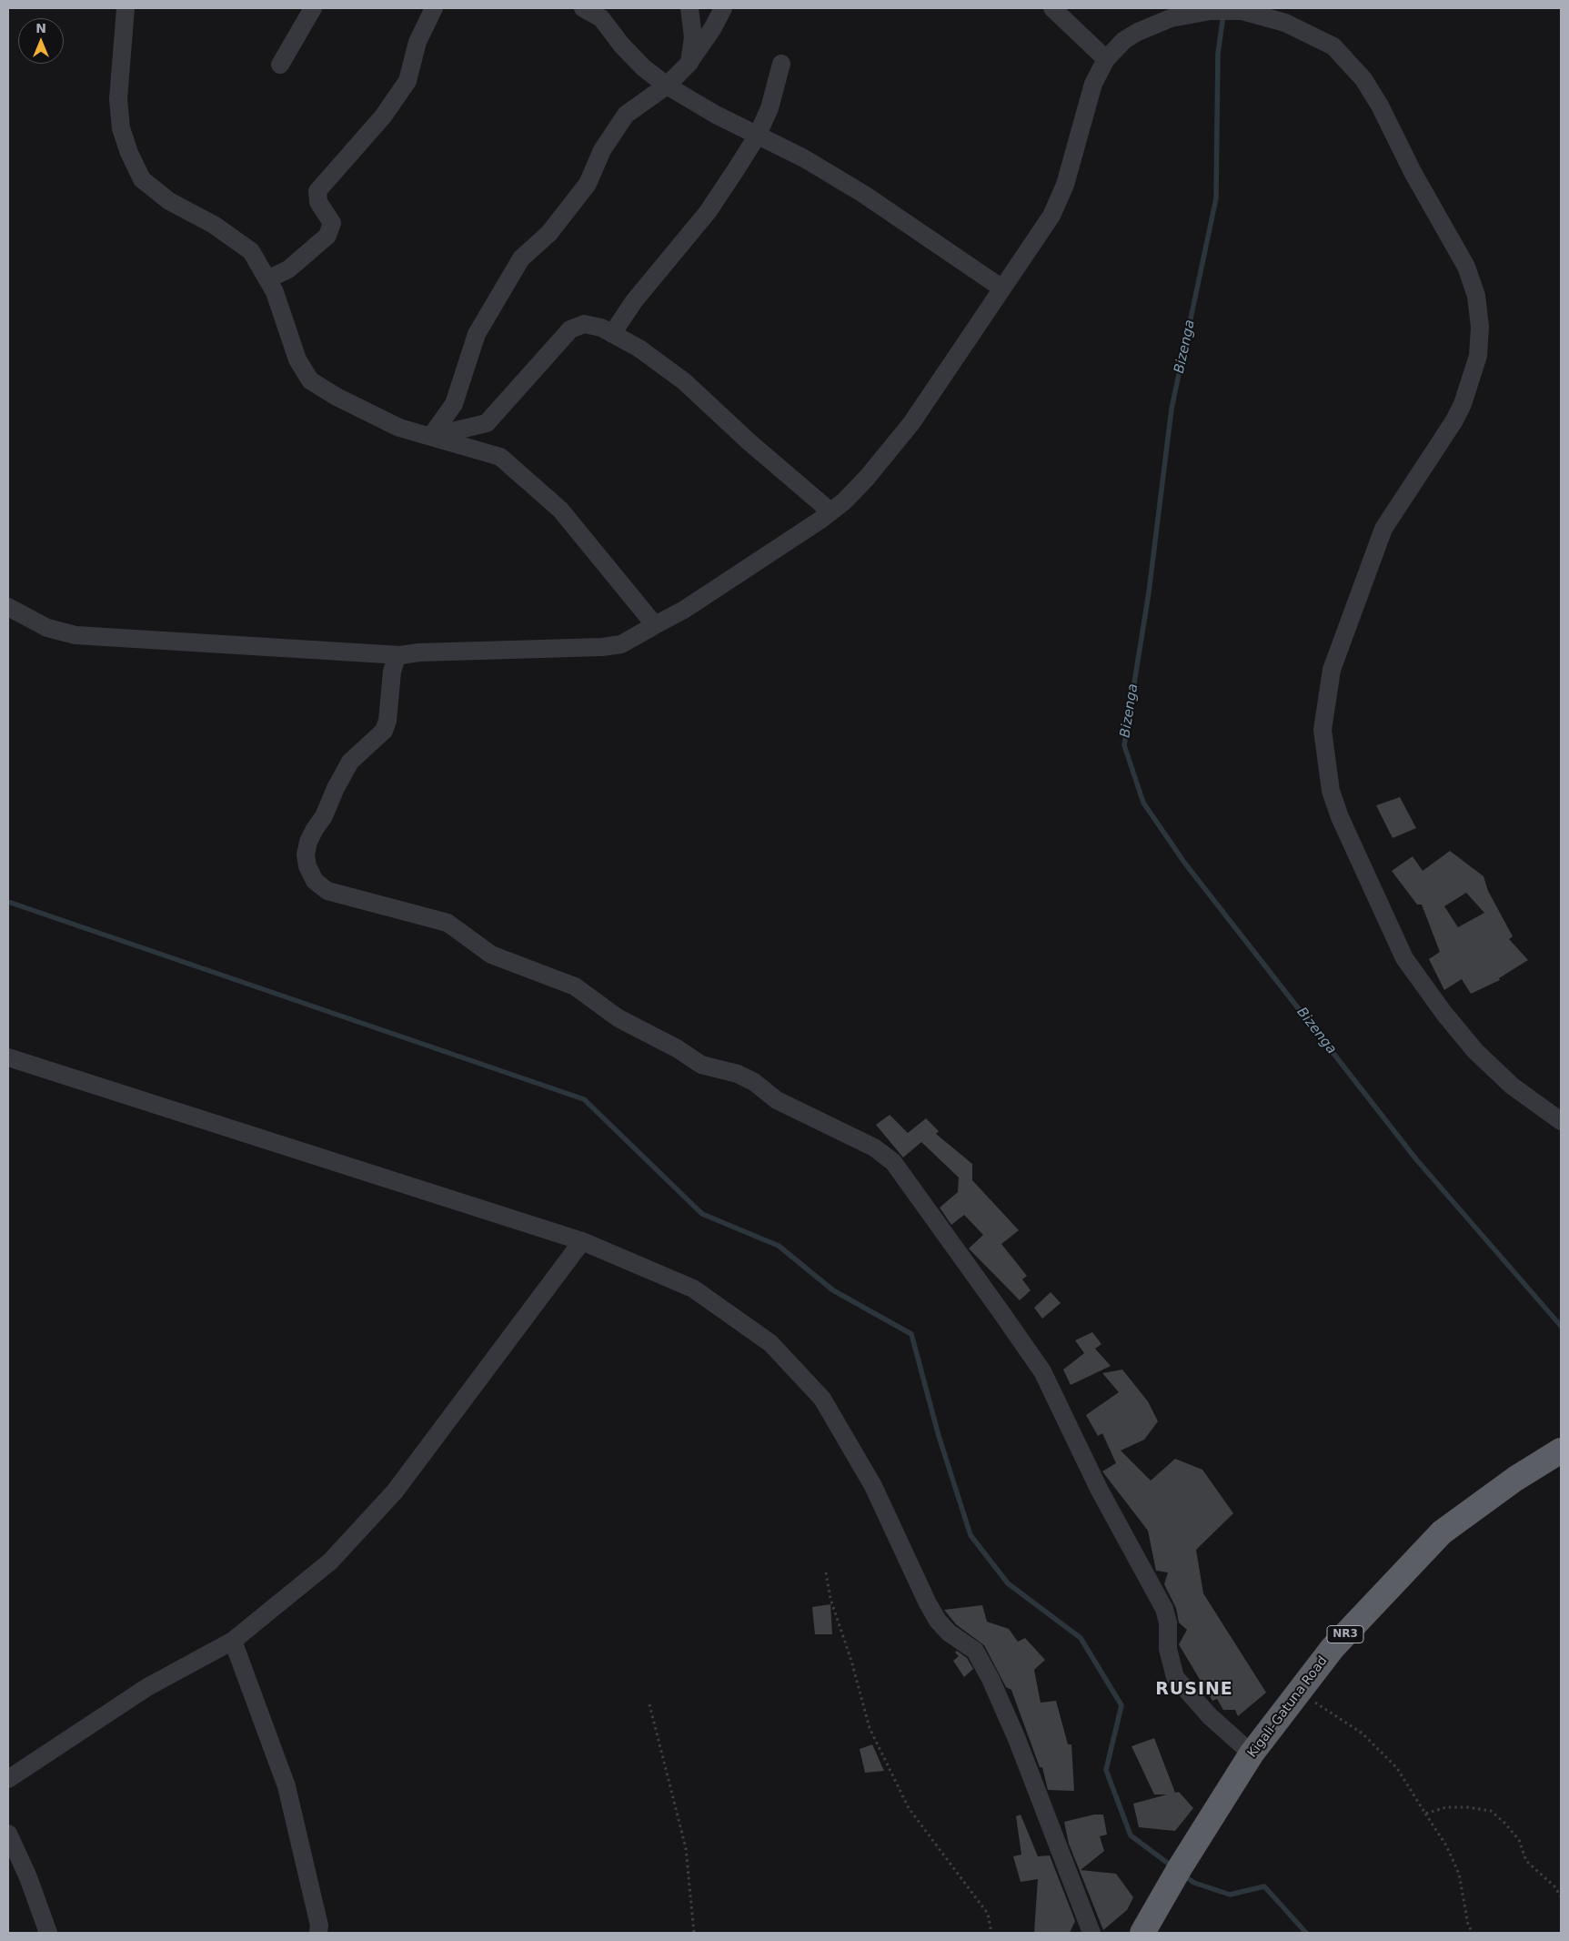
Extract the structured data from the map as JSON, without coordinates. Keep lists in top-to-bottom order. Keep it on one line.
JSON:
{"streets":{"highway":["NR3","Kigali-Gatuna Road"]},"districts":["RUSINE"],"water":["Bizenga"],"north":"top"}
